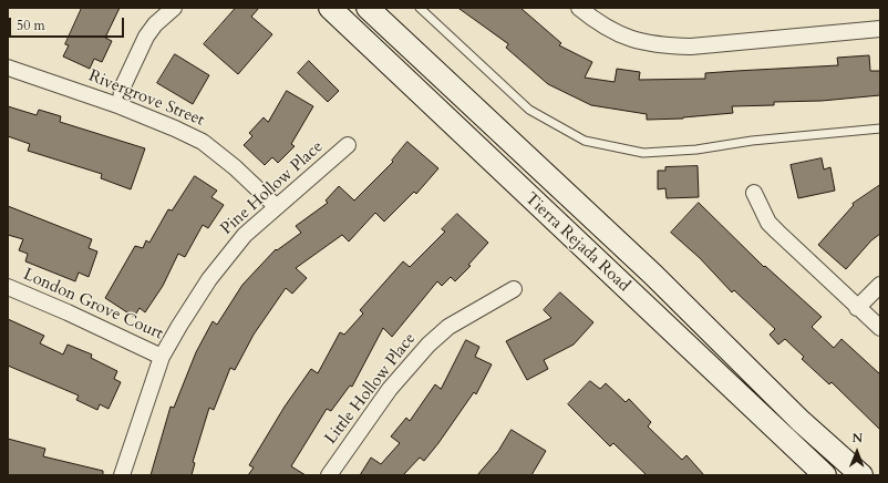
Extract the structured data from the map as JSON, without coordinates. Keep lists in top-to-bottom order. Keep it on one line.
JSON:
{"streets":{"main road":["Tierra Rejada Road"],"street":["Rivergrove Street","Pine Hollow Place","London Grove Court","Little Hollow Place"]},"crossings":[["Rivergrove Street","Pine Hollow Place"],["Pine Hollow Place","London Grove Court"]],"scale_bar":"50 m","north":"top"}
